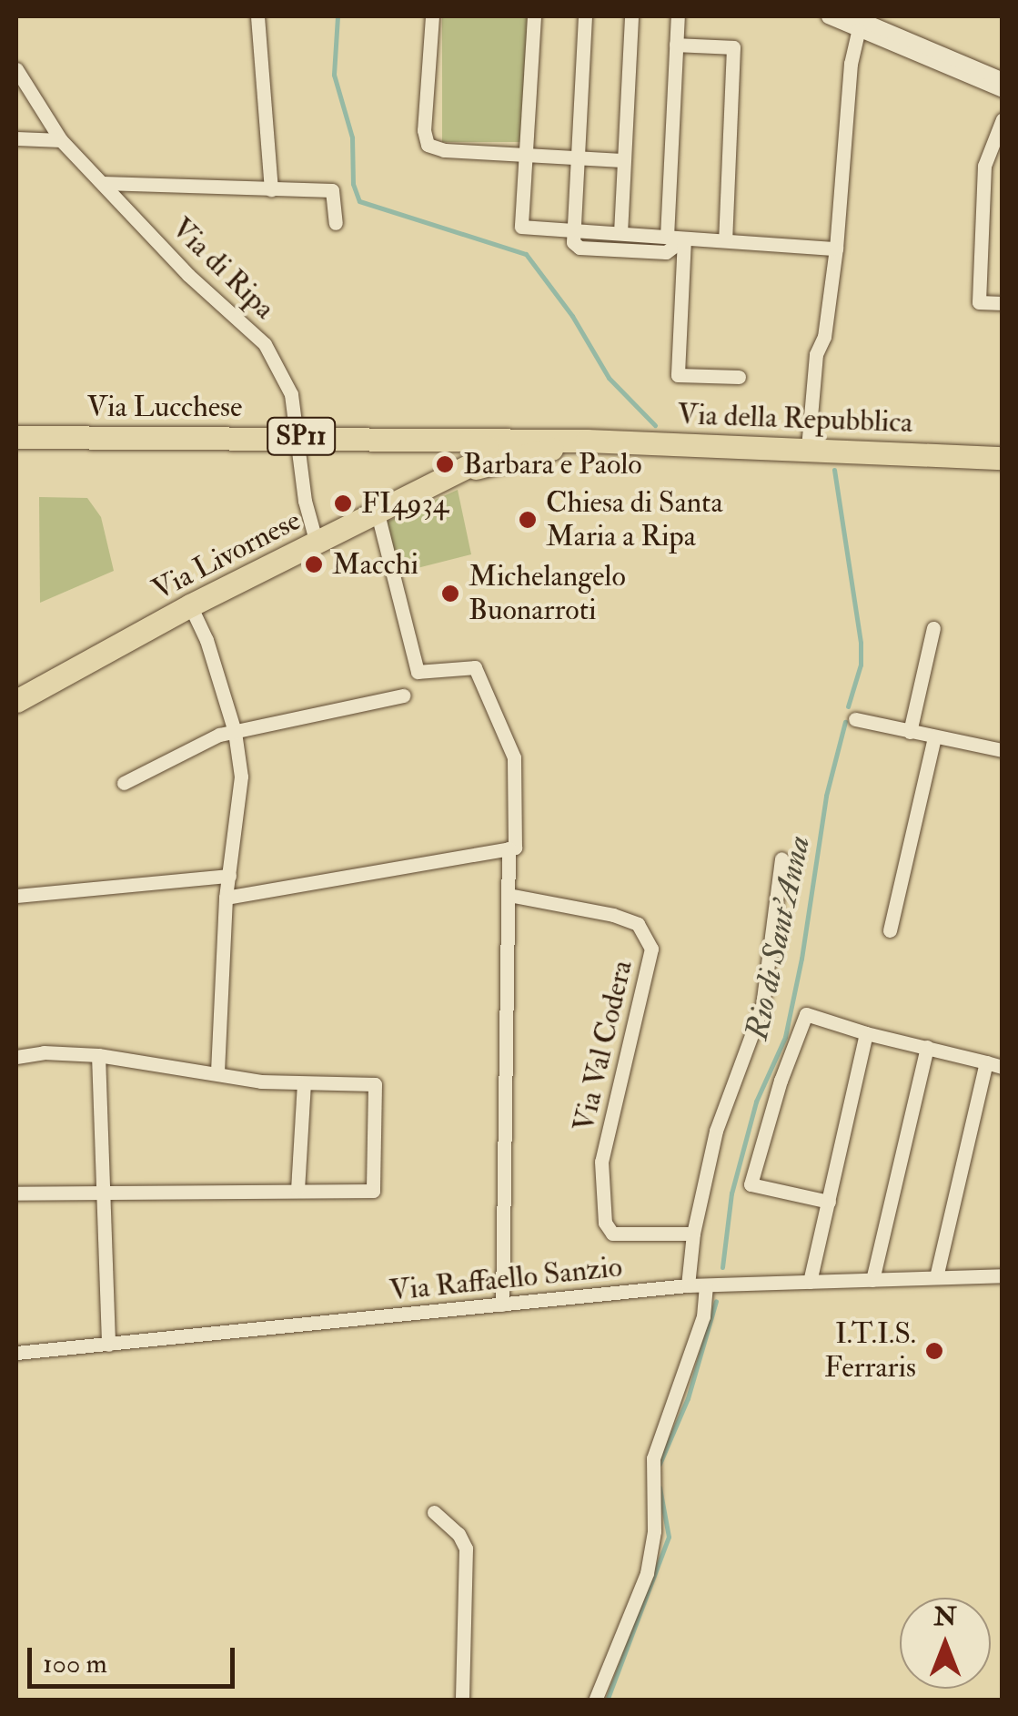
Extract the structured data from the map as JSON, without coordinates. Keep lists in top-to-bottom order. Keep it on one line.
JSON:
{"streets":{"main road":["Via Lucchese","Via della Repubblica","SP11","Via Livornese"],"street":["Via di Ripa","Via Val Codera","Via Raffaello Sanzio"]},"crossings":[["Via di Ripa","Via Lucchese"],["Via di Ripa","Via Livornese"],["Via Lucchese","Via della Repubblica"],["Via Lucchese","Via Livornese"],["Via della Repubblica","Via Livornese"]],"water":["Rio di Sant'Anna"],"places":["Barbara e Paolo","FI4934","Chiesa di Santa Maria a Ripa","Macchi","Michelangelo Buonarroti","I.T.I.S. Ferraris"],"scale_bar":"100 m","north":"top"}
